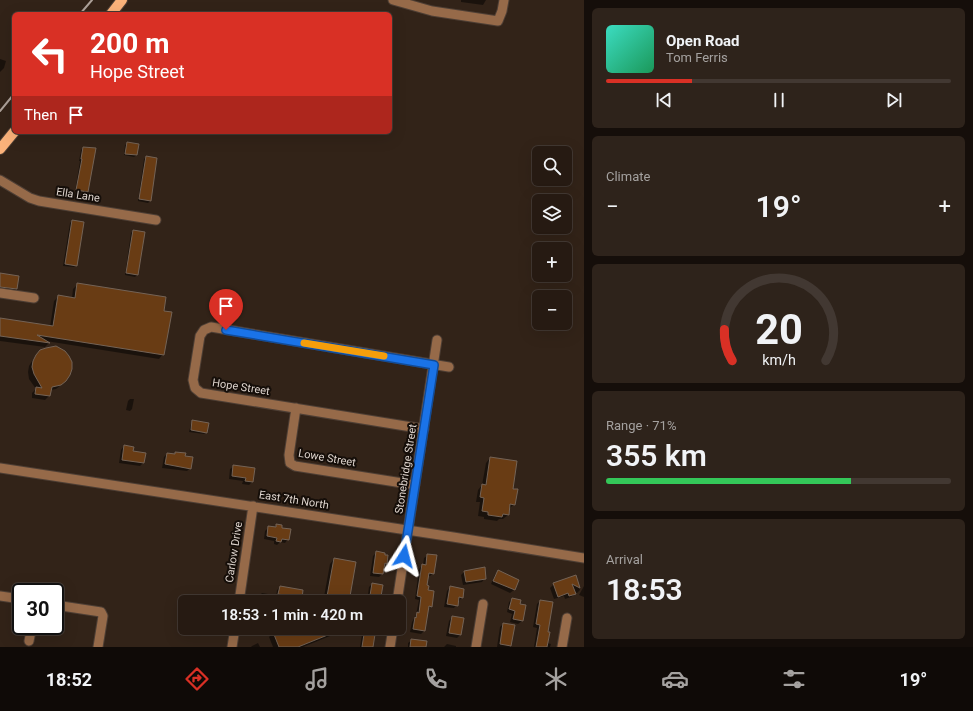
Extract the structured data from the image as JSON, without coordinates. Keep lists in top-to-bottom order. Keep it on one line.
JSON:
{"streets":{"street":["Ella Lane","Hope Street","Lowe Street","Stonebridge Street","East 7th North","Carlow Drive"]},"crossings":[["Hope Street","Lowe Street"],["Hope Street","Stonebridge Street"],["Lowe Street","Stonebridge Street"],["Stonebridge Street","East 7th North"],["East 7th North","Carlow Drive"]],"page":{"turn":["200 m","Hope Street"],"song":["Open Road","Tom Ferris"],"then":"Then","tile":["Climate",["Range · 71%","355 km"],["Arrival","18:53"]],"map_buttons":["+","−"],"heat":["−","19°","+"],"limit":"30","trip":"18:53 · 1 min · 420 m","tabs":["18:52","19°"],"gauge":["20","km/h"]}}
